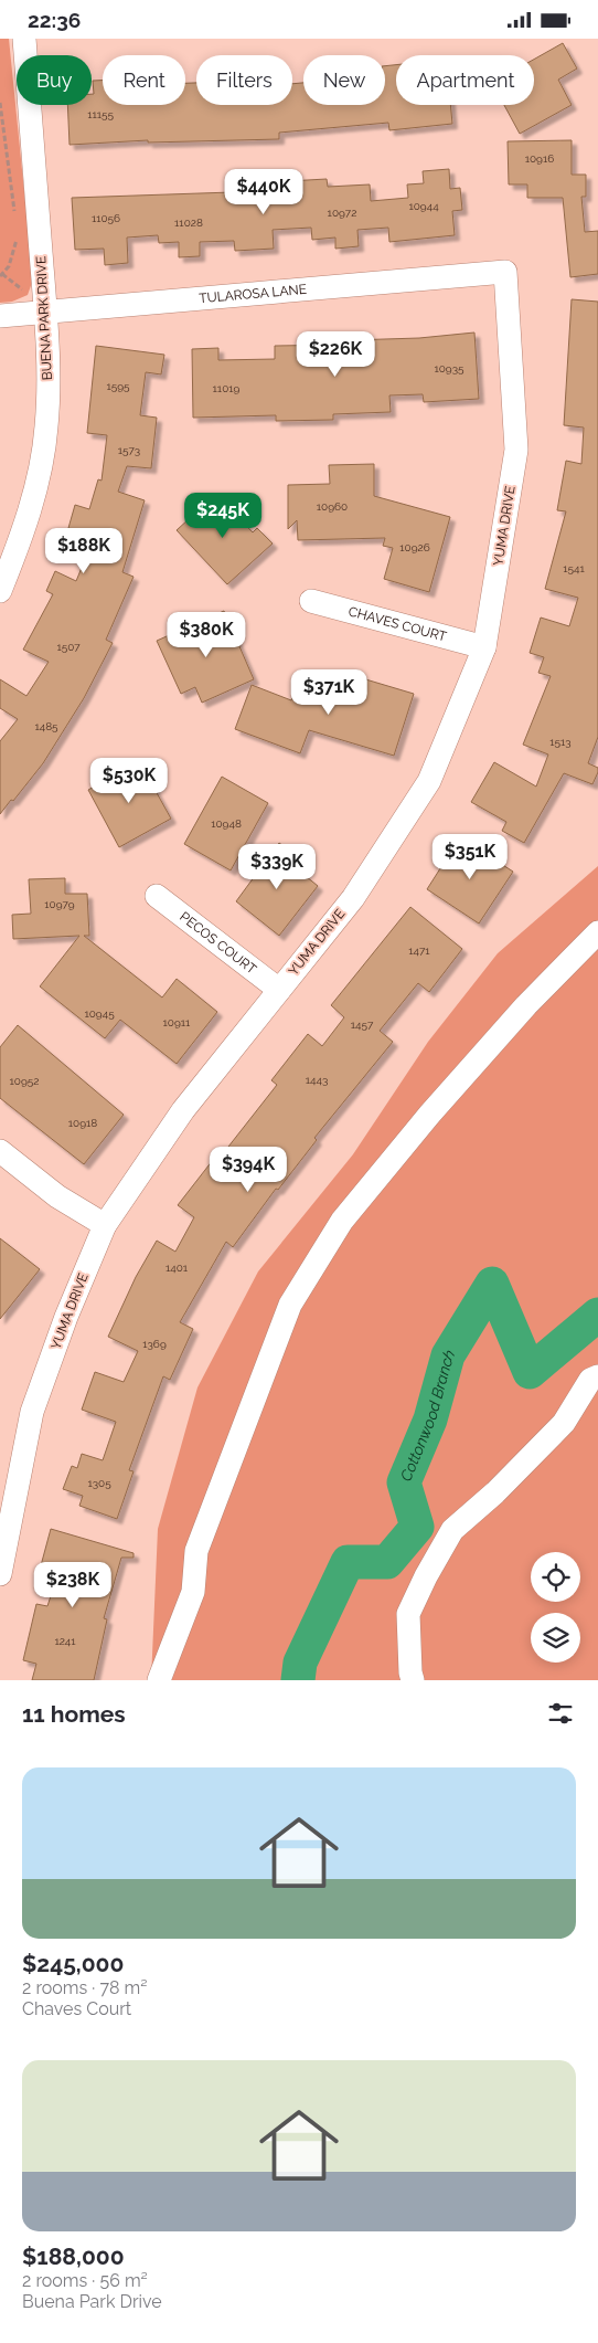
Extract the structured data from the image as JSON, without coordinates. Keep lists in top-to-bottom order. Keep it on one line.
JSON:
{"streets":{"street":["TULAROSA LANE","BUENA PARK DRIVE","YUMA DRIVE","CHAVES COURT","PECOS COURT"]},"crossings":[["TULAROSA LANE","BUENA PARK DRIVE"],["TULAROSA LANE","YUMA DRIVE"],["YUMA DRIVE","CHAVES COURT"],["YUMA DRIVE","PECOS COURT"]],"water":["Cottonwood Branch"],"house_numbers":["11155","10916","10944","10972","11056","11028","10935","1595","11019","1573","10960","10926","1541","1507","1485","1513","10948","10979","1471","10945","10911","1457","1443","10952","10918","1401","1369","1305","1241"],"page":{"status":"22:36","chip":["Buy","Rent","Filters","New","Apartment"],"price":["$440K","$226K","$245K","$188K","$380K","$371K","$530K","$351K","$339K","$394K","$238K"],"heading":"11 homes","list":[{"name":"$245,000","note":"2 rooms · 78 m² · Chaves Court"},{"name":"$188,000","note":"2 rooms · 56 m² · Buena Park Drive"}]}}
